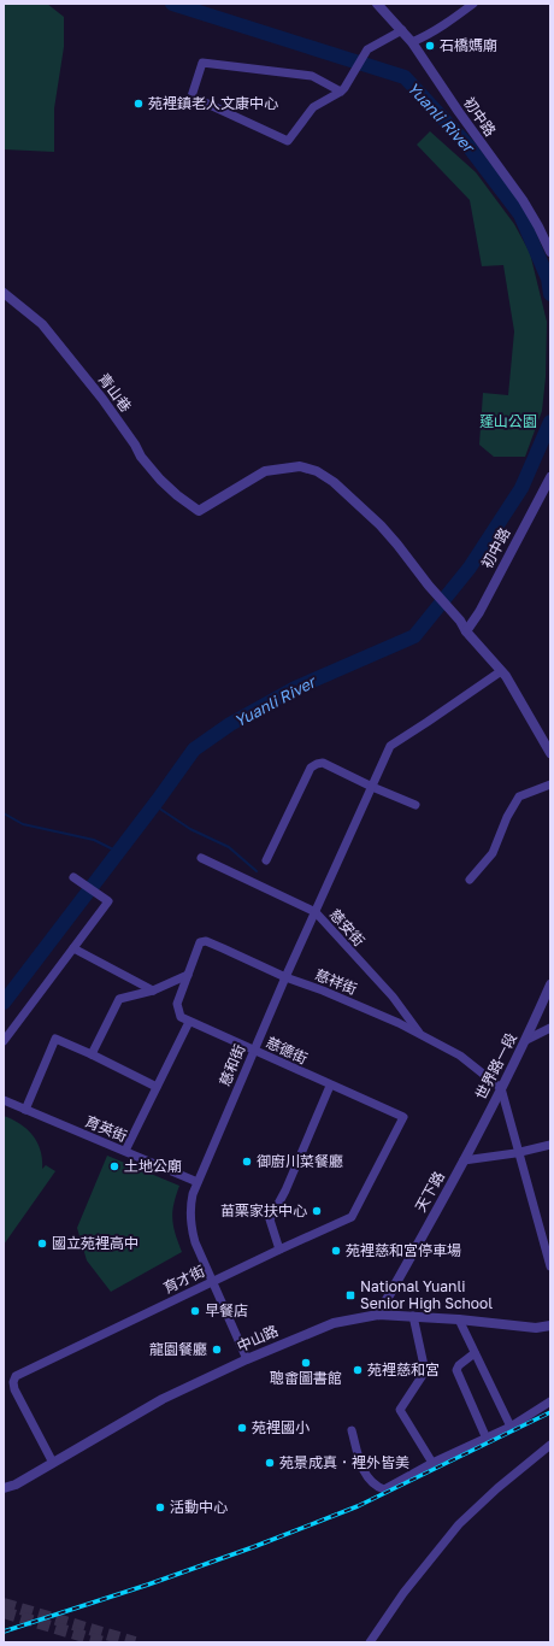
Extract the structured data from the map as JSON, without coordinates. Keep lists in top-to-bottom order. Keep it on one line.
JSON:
{"streets":{"street":["初中路","青山巷","慈安街","慈祥街","慈德街","慈和街","世界路一段","育英街","天下路","育才街","中山路"]},"crossings":[["初中路","青山巷"],["慈安街","慈祥街"],["慈安街","慈和街"],["慈祥街","慈和街"],["慈祥街","世界路一段"],["慈德街","慈和街"],["慈德街","育才街"],["慈和街","育英街"],["慈和街","育才街"],["慈和街","中山路"],["世界路一段","天下路"],["天下路","中山路"],["育才街","中山路"]],"water":["Yuanli River"],"parks":["蓬山公園"],"places":{"other":["石橋媽廟","苑裡鎮老人文康中心","御廚川菜餐廳","土地公廟","苗栗家扶中心","國立苑裡高中","苑裡慈和宮停車場","早餐店","龍園餐廳","聰畬圖書館","苑裡慈和宮","苑裡國小","苑景成真．裡外皆美","活動中心"],"transit":["National Yuanli Senior High School"]}}
